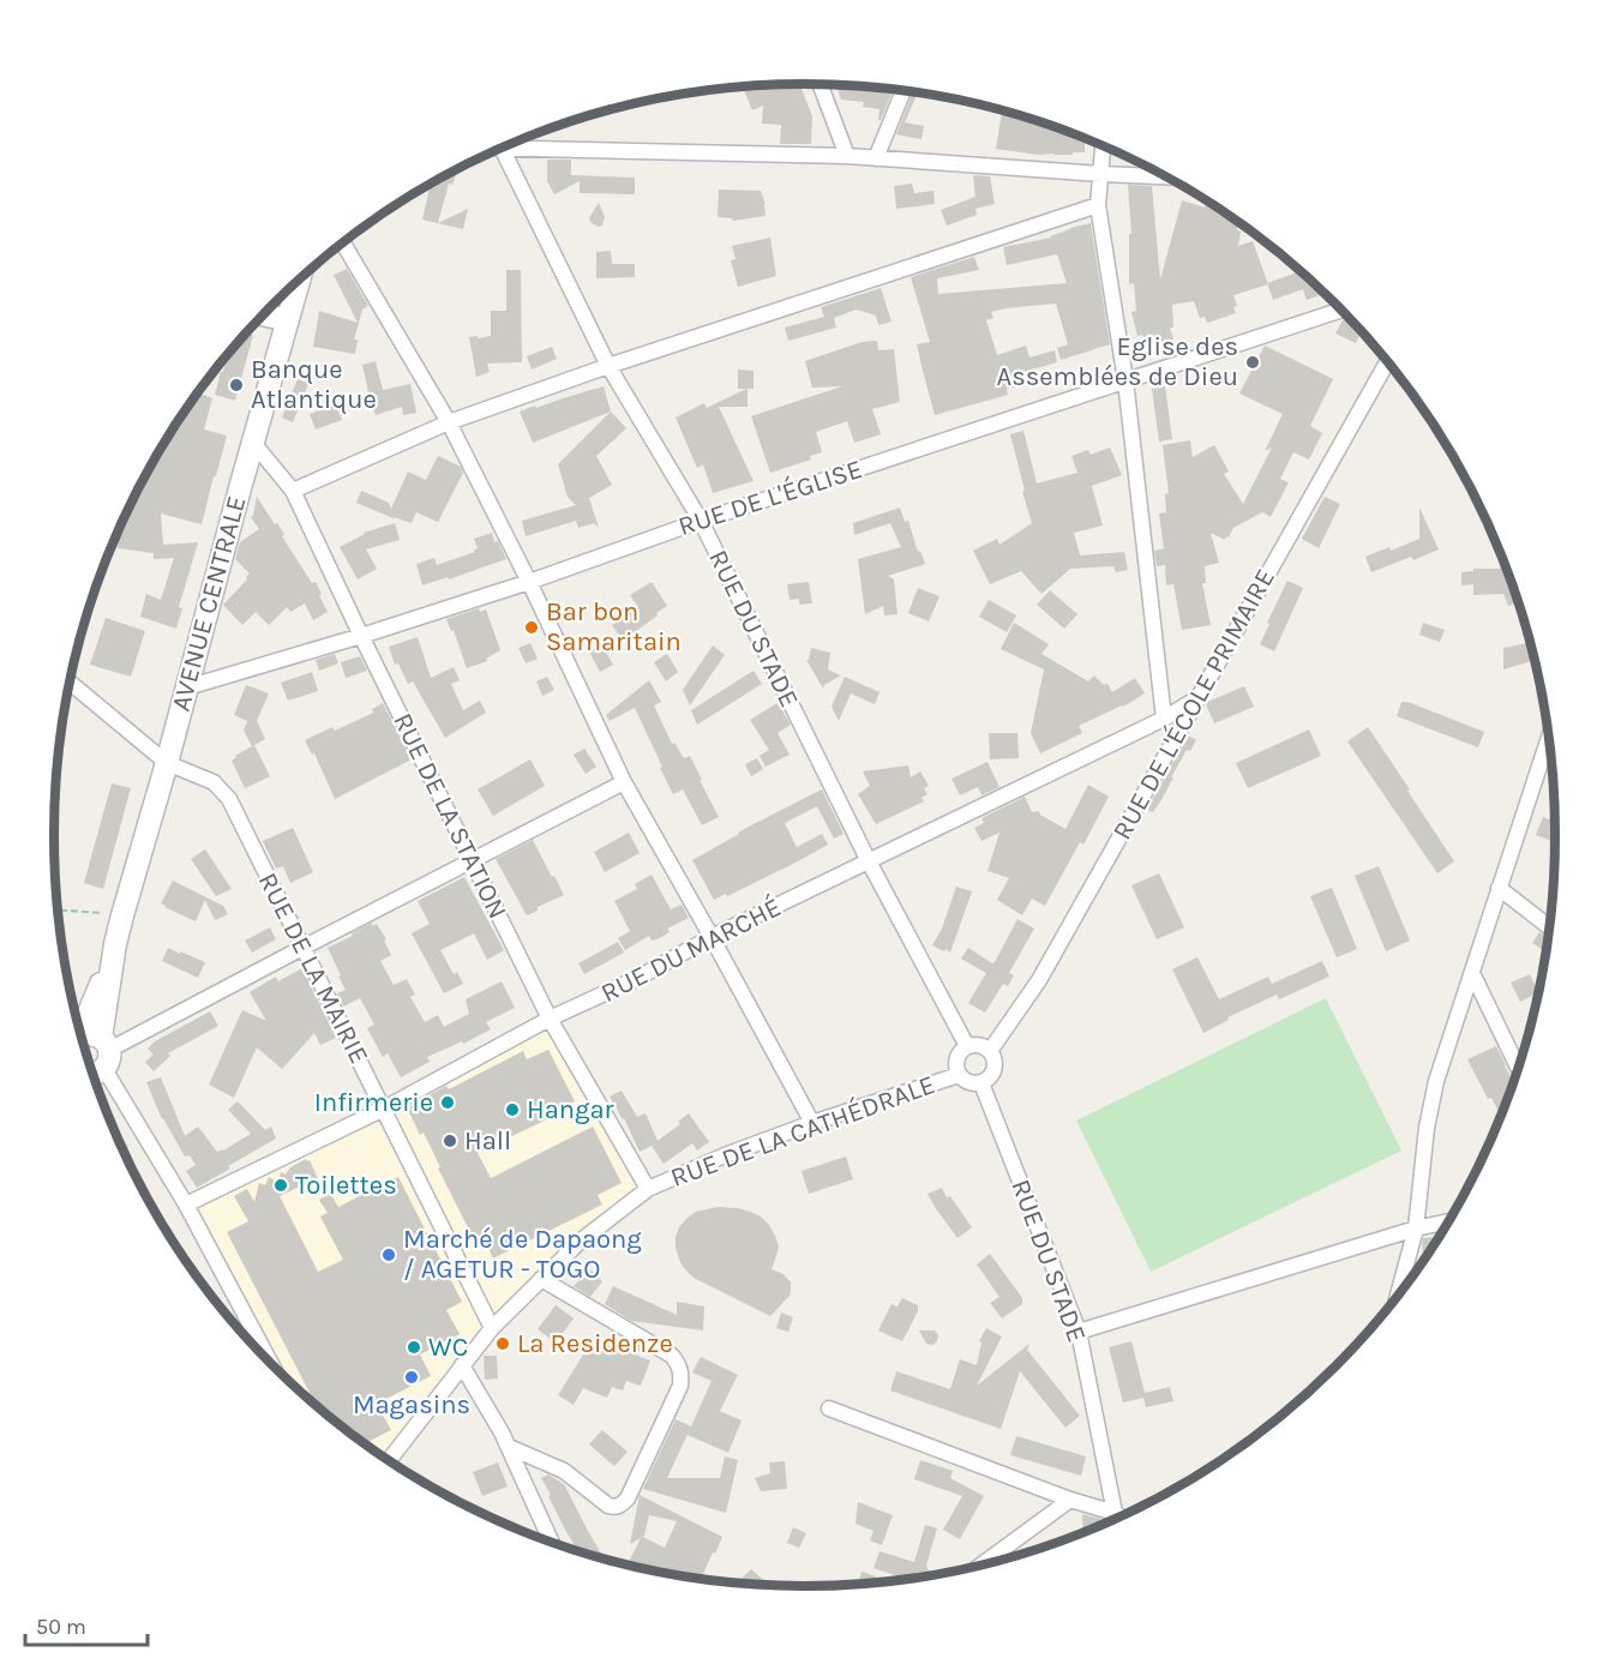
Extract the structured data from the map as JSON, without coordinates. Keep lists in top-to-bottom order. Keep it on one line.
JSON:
{"streets":{"main road":["AVENUE CENTRALE"],"street":["RUE DE L'ÉGLISE","RUE DU STADE","RUE DE L'ÉCOLE PRIMAIRE","RUE DE LA STATION","RUE DU MARCHÉ","RUE DE LA MAIRIE","RUE DE LA CATHÉDRALE"]},"crossings":[["RUE DE L'ÉGLISE","AVENUE CENTRALE"],["RUE DE L'ÉGLISE","RUE DU STADE"],["RUE DE L'ÉGLISE","RUE DE LA STATION"],["AVENUE CENTRALE","RUE DE LA STATION"],["AVENUE CENTRALE","RUE DE LA MAIRIE"],["RUE DU STADE","RUE DE L'ÉCOLE PRIMAIRE"],["RUE DU STADE","RUE DU MARCHÉ"],["RUE DU STADE","RUE DE LA CATHÉDRALE"],["RUE DE L'ÉCOLE PRIMAIRE","RUE DU MARCHÉ"],["RUE DE L'ÉCOLE PRIMAIRE","RUE DE LA CATHÉDRALE"],["RUE DE LA STATION","RUE DU MARCHÉ"],["RUE DE LA STATION","RUE DE LA CATHÉDRALE"],["RUE DU MARCHÉ","RUE DE LA MAIRIE"],["RUE DE LA MAIRIE","RUE DE LA CATHÉDRALE"]],"places":["Eglise des Assemblées de Dieu","Banque Atlantique","Bar bon Samaritain","Infirmerie","Hangar","Hall","Toilettes","Marché de Dapaong / AGETUR - TOGO","La Residenze","WC","Magasins"],"scale_bar":"50 m"}
